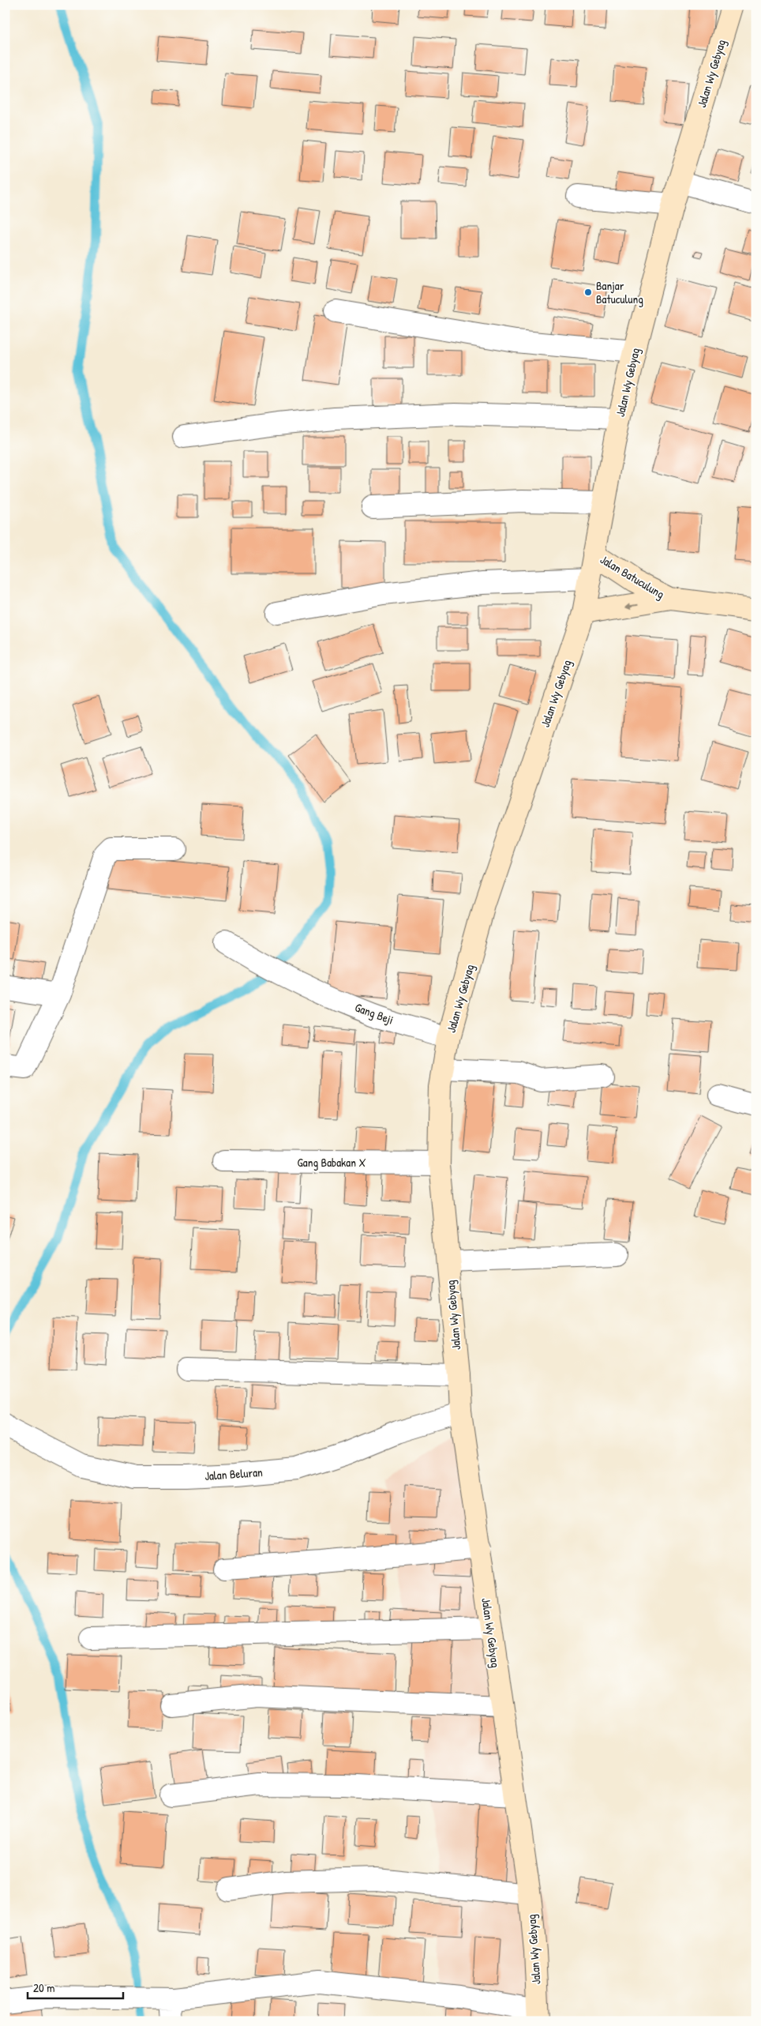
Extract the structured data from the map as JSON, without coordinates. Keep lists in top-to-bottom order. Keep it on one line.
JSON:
{"streets":{"street":["Jalan Wy Gebyag","Jalan Batuculung","Gang Beji","Gang Babakan X","Jalan Beluran"]},"crossings":[["Jalan Wy Gebyag","Jalan Batuculung"],["Jalan Wy Gebyag","Gang Beji"],["Jalan Wy Gebyag","Gang Babakan X"],["Jalan Wy Gebyag","Jalan Beluran"]],"places":["Banjar Batuculung"],"scale_bar":"20 m"}
